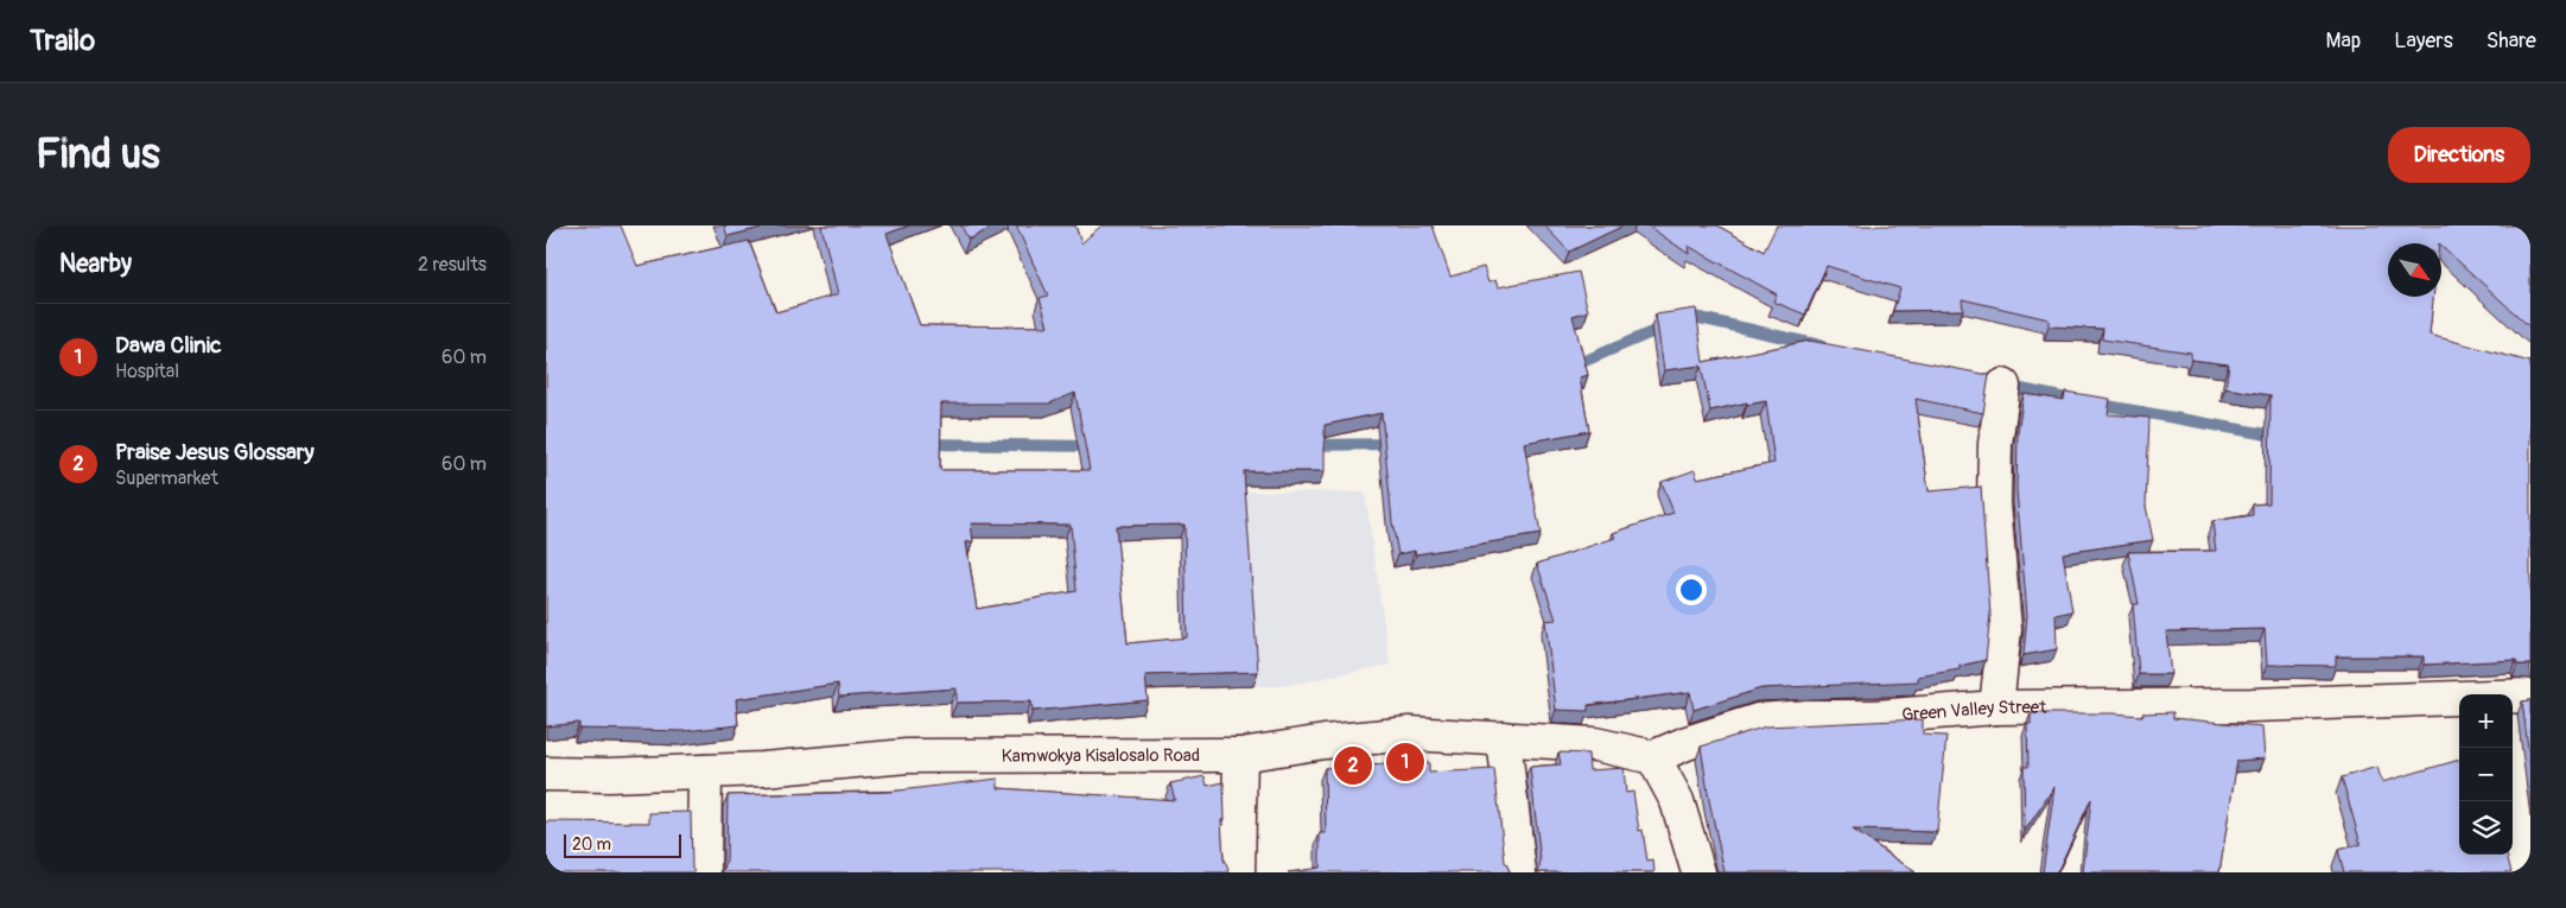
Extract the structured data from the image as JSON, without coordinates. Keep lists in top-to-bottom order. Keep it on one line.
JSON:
{"streets":{"street":["Green Valley Street","Kamwokya Kisalosalo Road"]},"crossings":[["Green Valley Street","Kamwokya Kisalosalo Road"]],"scale_bar":"20 m","north":"bottom right","page":{"header":"Trailo","nav":["Map","Layers","Share"],"buttons":"Directions","title":"Find us","heading":["Nearby","2 results"],"list":[{"mark":"1","name":"Dawa Clinic","note":"Hospital","value":"60 m"},{"mark":"2","name":"Praise Jesus Glossary","note":"Supermarket","value":"60 m"}],"map_buttons":["+","−"],"pins":["1","2"],"scale":"20 m"}}
